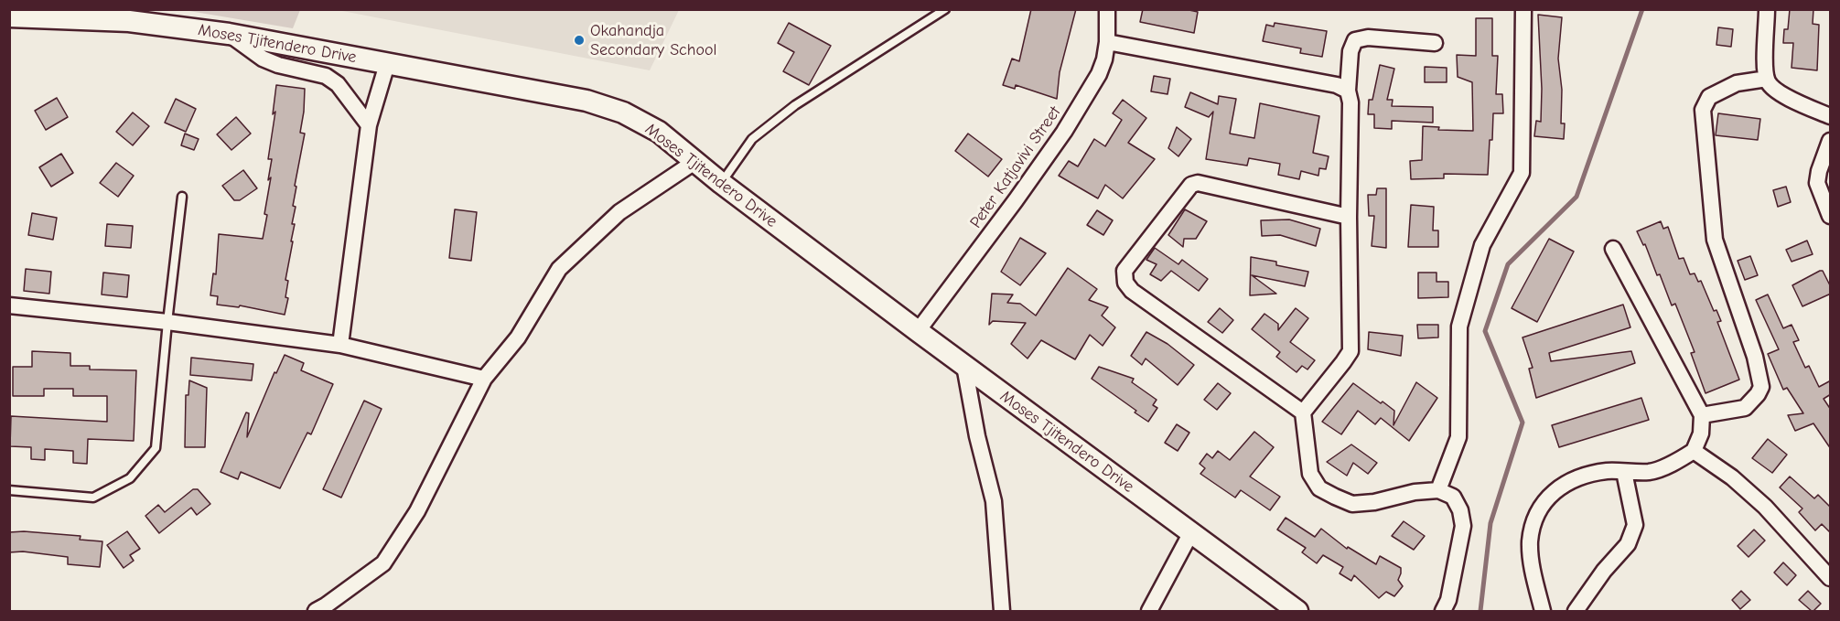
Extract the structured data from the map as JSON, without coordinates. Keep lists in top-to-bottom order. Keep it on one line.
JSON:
{"streets":{"street":["Moses Tjitendero Drive","Peter Katjavivi Street"]},"crossings":[["Moses Tjitendero Drive","Peter Katjavivi Street"]],"places":["Okahandja Secondary School"]}
